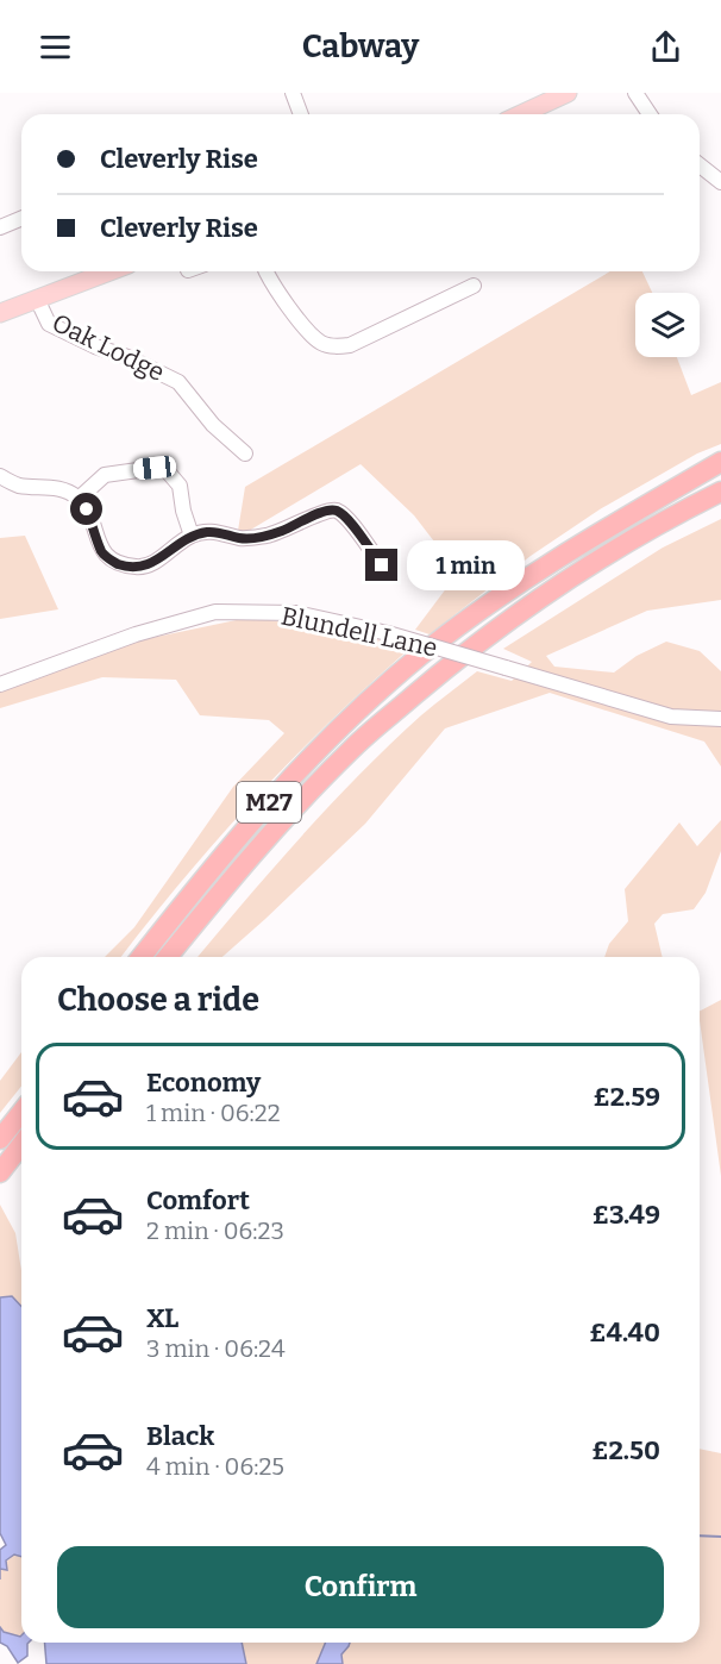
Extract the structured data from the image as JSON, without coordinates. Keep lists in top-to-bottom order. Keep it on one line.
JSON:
{"streets":{"highway":["M27"],"street":["Oak Lodge","Blundell Lane"]},"page":{"header":"Cabway","banner":["Cleverly Rise","Cleverly Rise"],"bubble":"1 min","heading":"Choose a ride","list":[{"name":"Economy","note":"1 min · 06:22","value":"£2.59"},{"name":"Comfort","note":"2 min · 06:23","value":"£3.49"},{"name":"XL","note":"3 min · 06:24","value":"£4.40"},{"name":"Black","note":"4 min · 06:25","value":"£2.50"}],"buttons":"Confirm"}}
